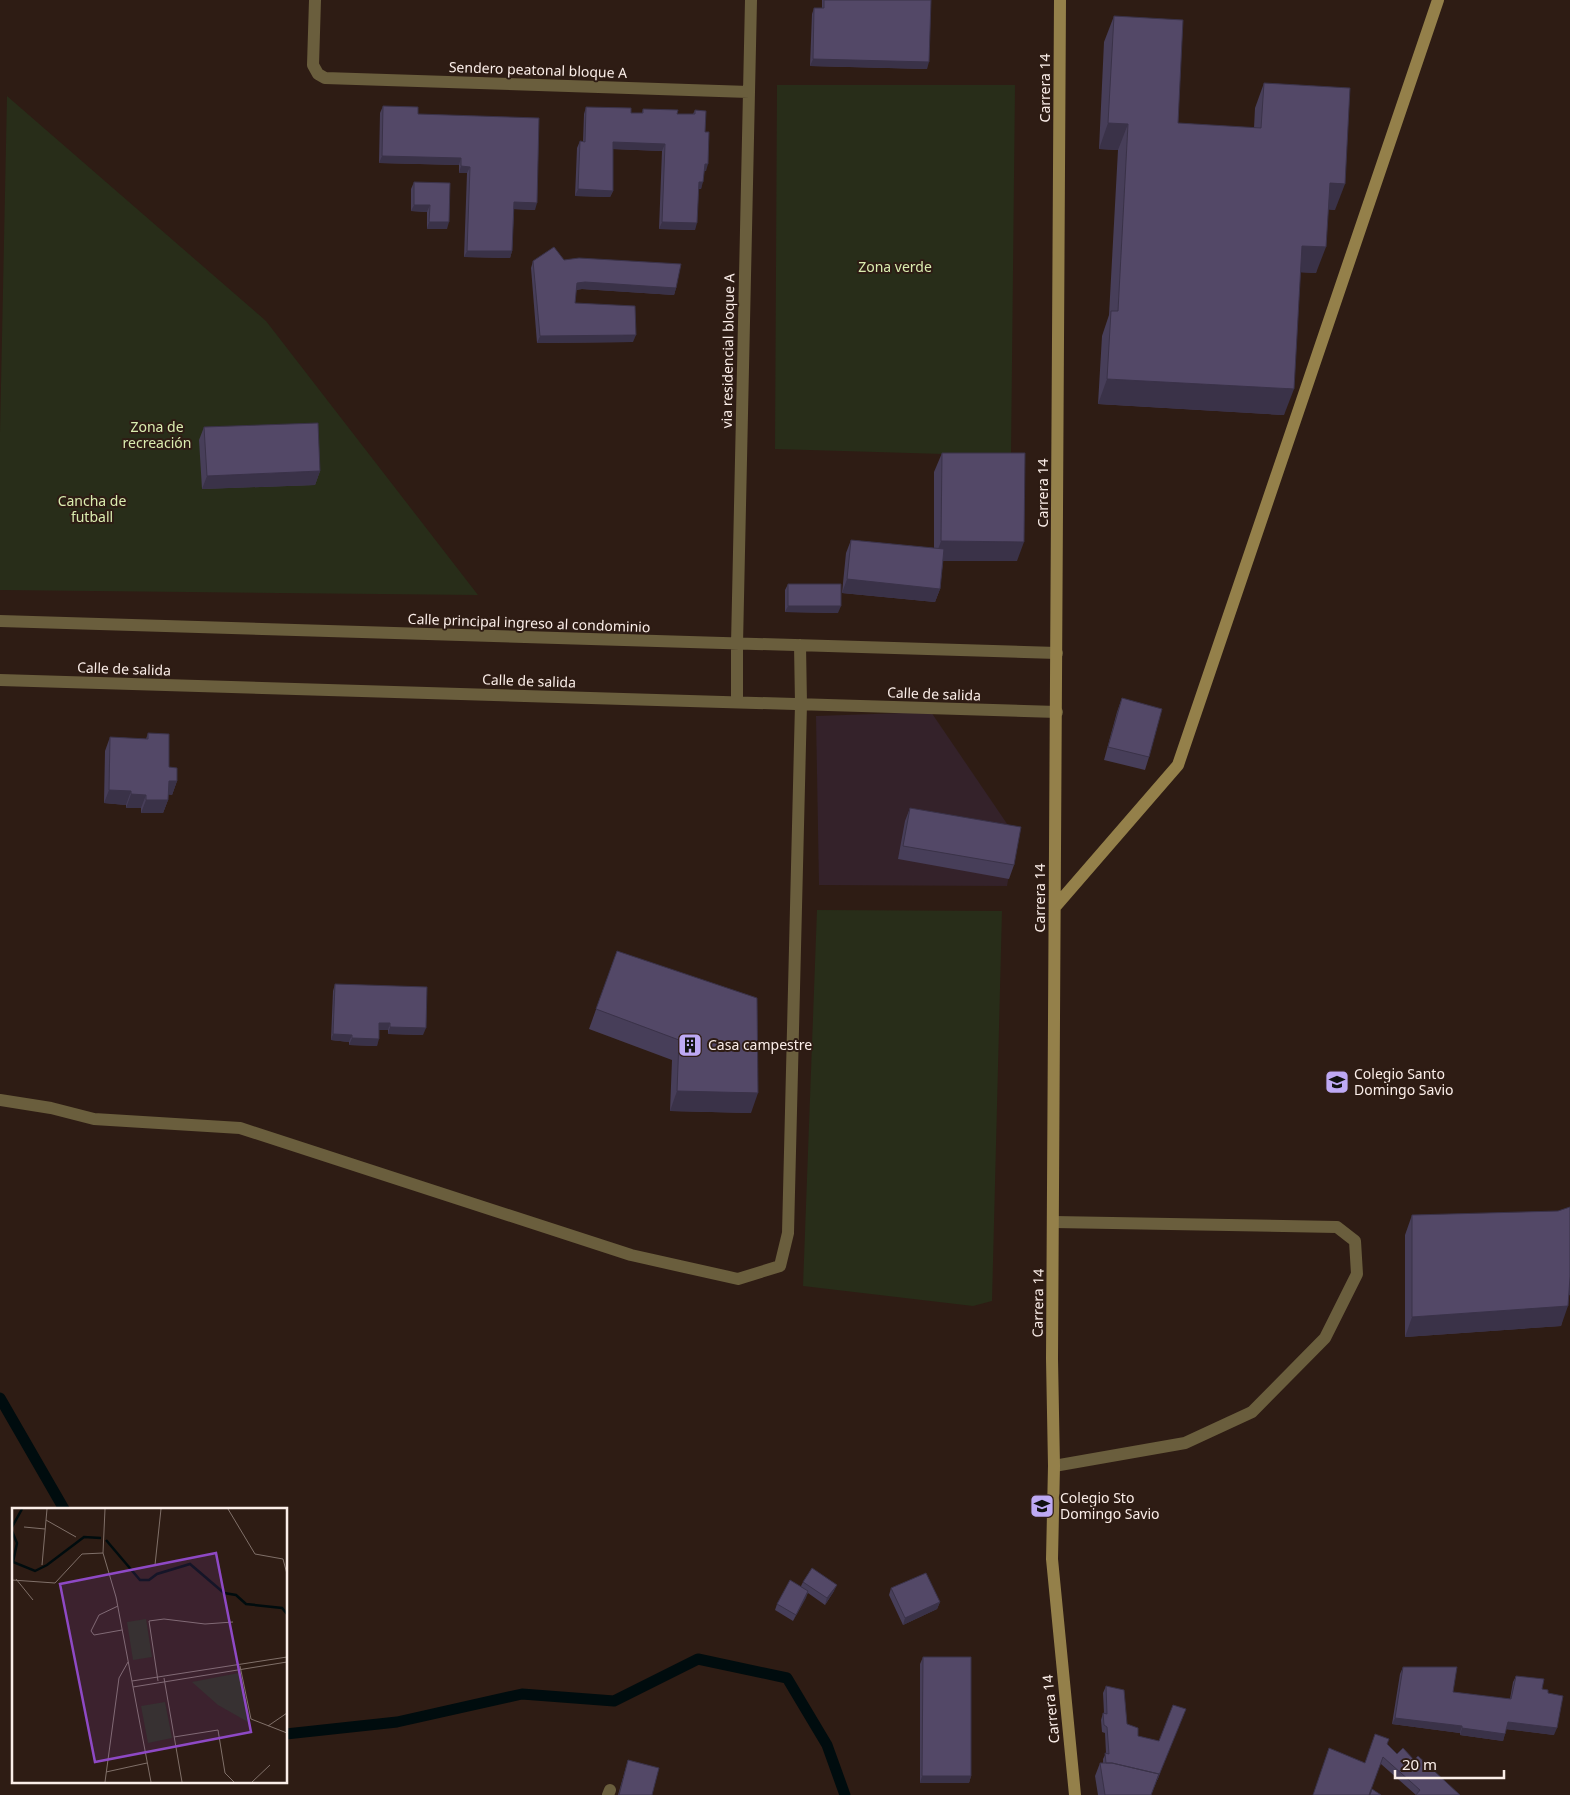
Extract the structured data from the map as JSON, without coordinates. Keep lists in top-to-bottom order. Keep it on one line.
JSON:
{"streets":{"street":["Carrera 14"],"lane":["Sendero peatonal bloque A","via residencial bloque A","Calle principal ingreso al condominio","Calle de salida"]},"crossings":[["Sendero peatonal bloque A","via residencial bloque A"],["Carrera 14","Calle principal ingreso al condominio"],["Carrera 14","Calle de salida"],["via residencial bloque A","Calle principal ingreso al condominio"],["via residencial bloque A","Calle de salida"]],"parks":["Zona verde","Zona de recreación","Cancha de futball"],"places":{"building":["Casa campestre"],"school or university":["Colegio Santo Domingo Savio","Colegio Sto Domingo Savio"]},"scale_bar":"20 m"}
